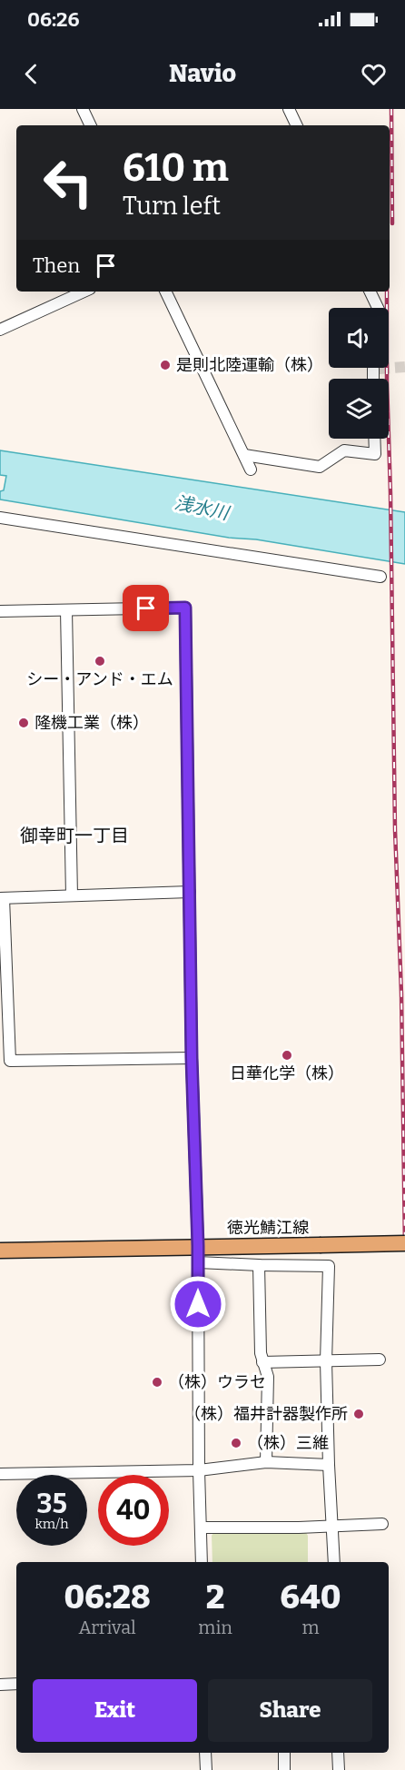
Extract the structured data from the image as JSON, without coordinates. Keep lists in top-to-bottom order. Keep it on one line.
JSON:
{"streets":{"main road":["徳光鯖江線"]},"districts":["御幸町一丁目"],"water":["浅水川"],"places":["是則北陸運輸（株）","シー・アンド・エム","隆機工業（株）","日華化学（株）","（株）ウラセ","（株）福井計器製作所","（株）三維"],"page":{"status":"06:26","header":"Navio","turn":["610 m","Turn left"],"then":"Then","speed":"35 km/h","limit":"40","eta":["06:28","Arrival","2","min","640","m"],"buttons":["Exit","Share"]}}
